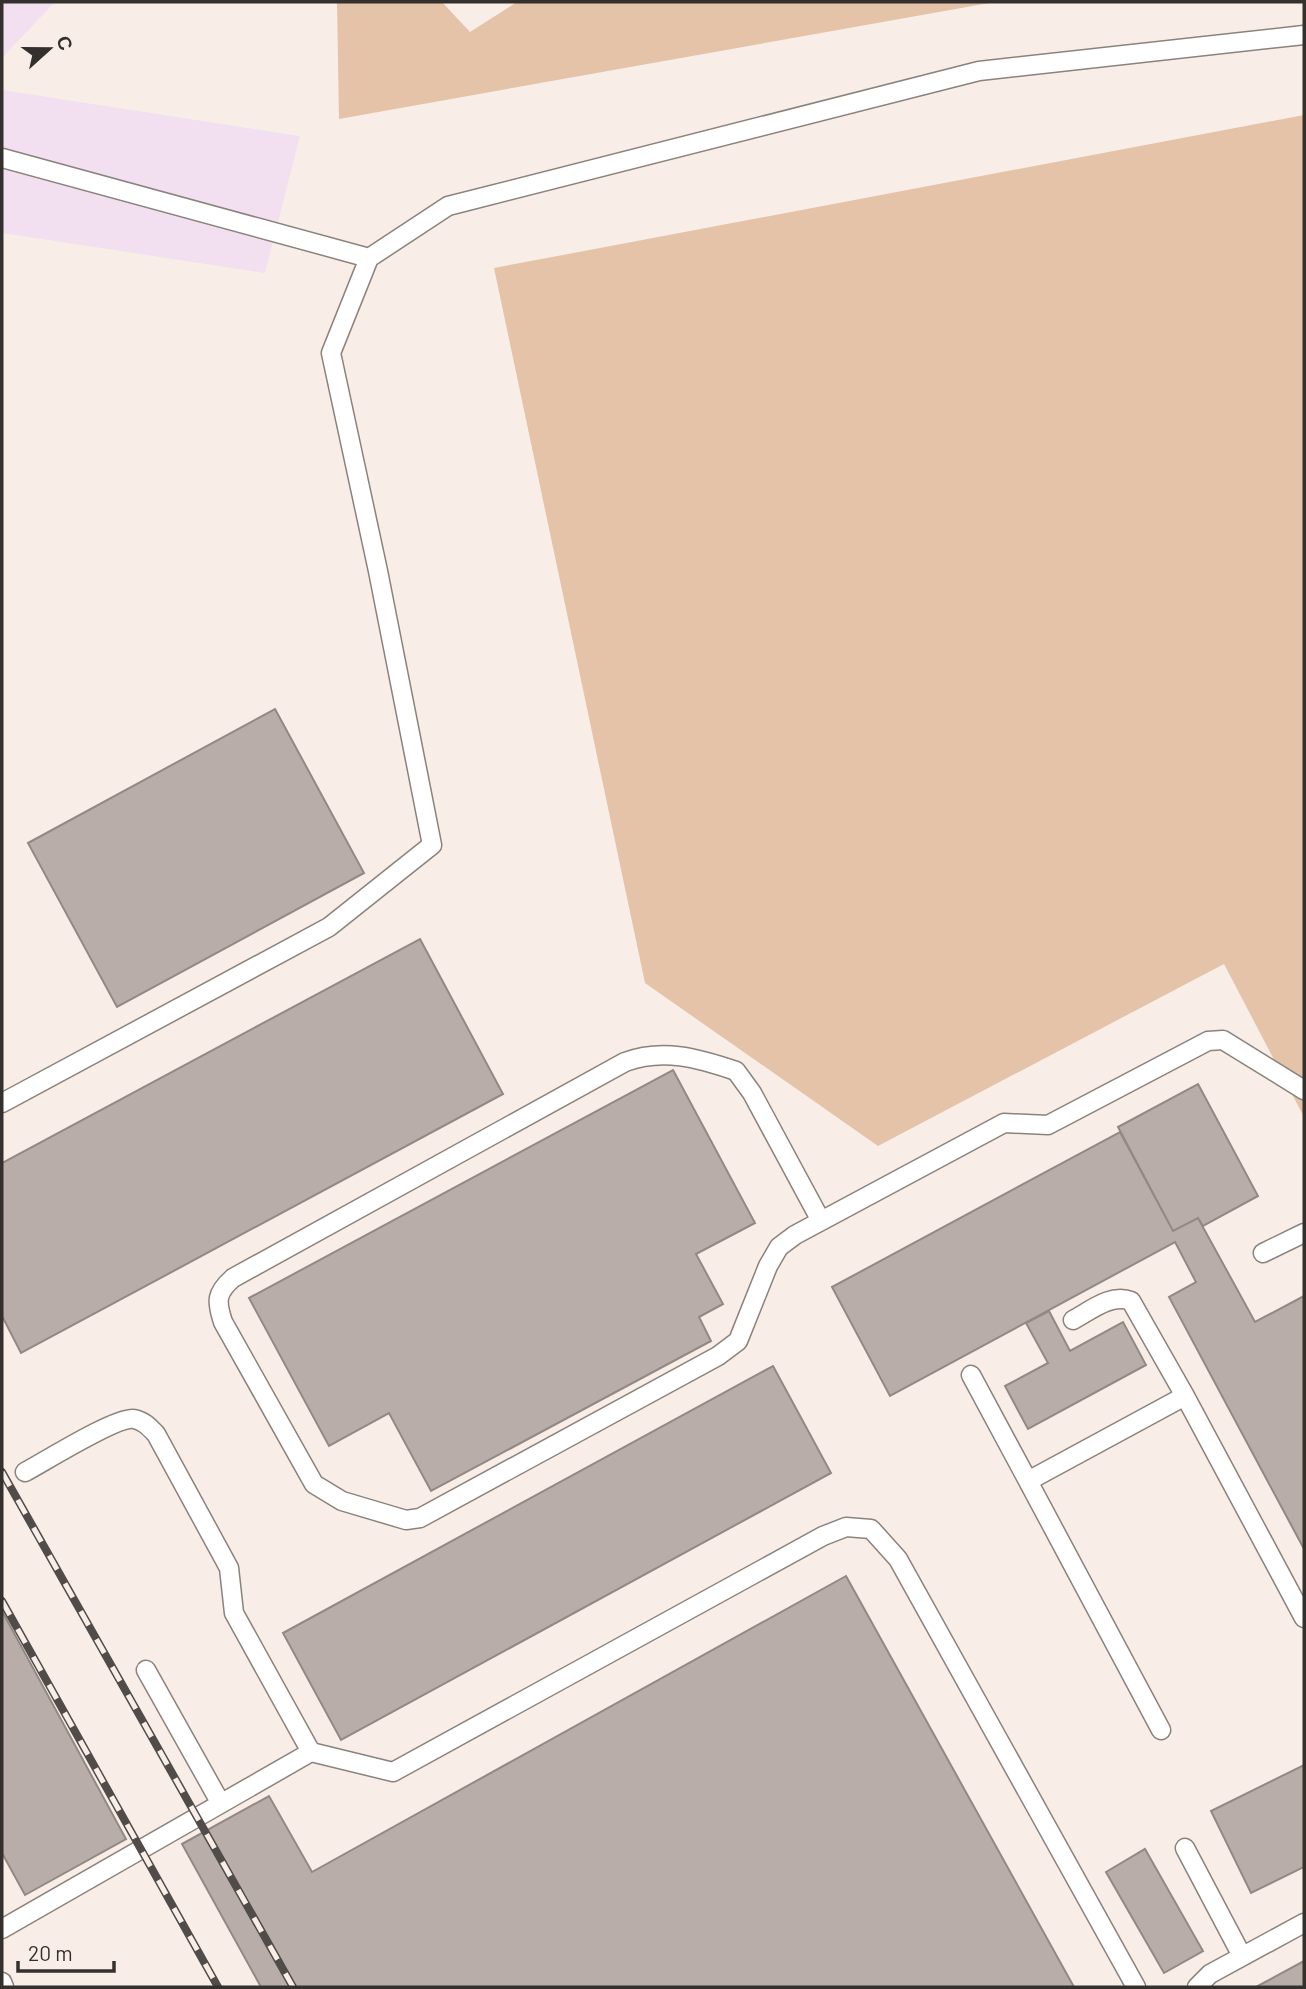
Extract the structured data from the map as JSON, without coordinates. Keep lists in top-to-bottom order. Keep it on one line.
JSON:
{"scale_bar":"20 m","north":"right"}
